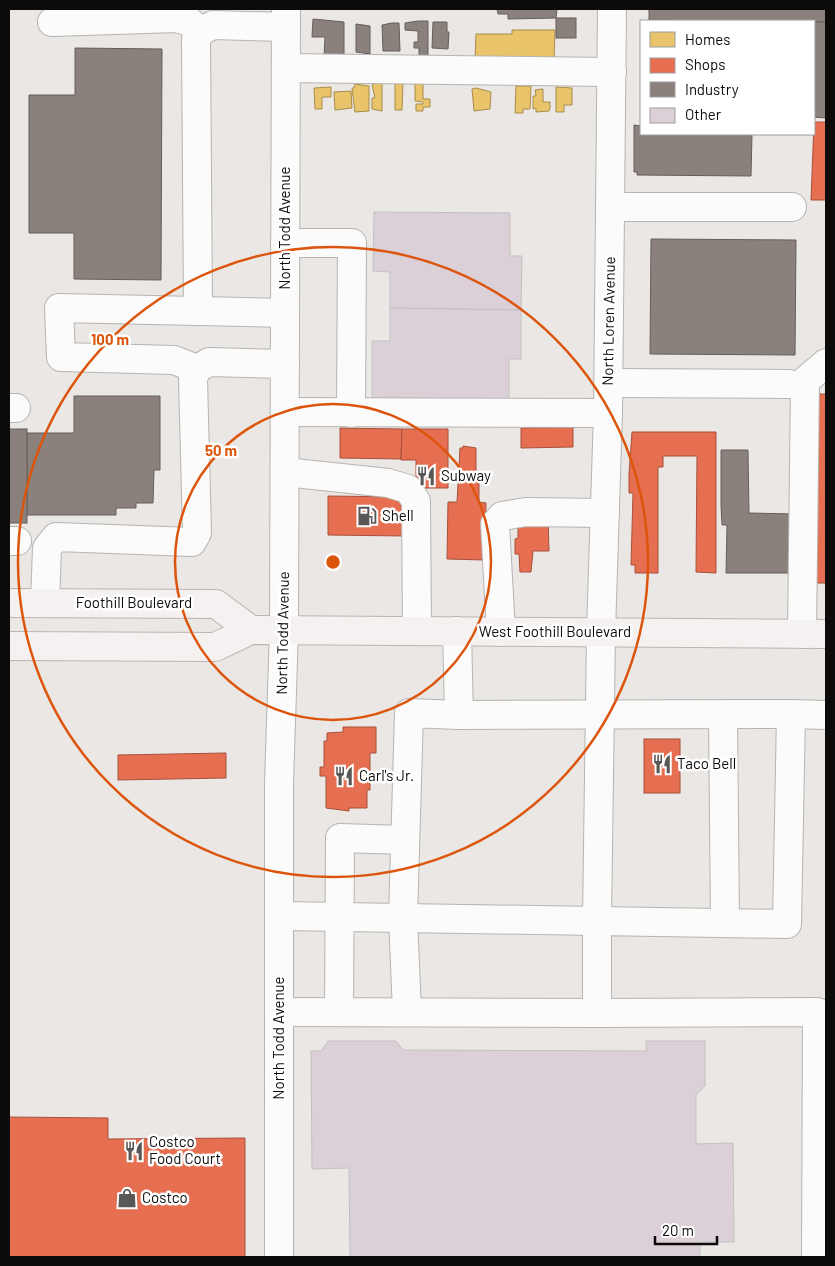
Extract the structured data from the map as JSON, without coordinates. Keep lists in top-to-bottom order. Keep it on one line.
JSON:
{"streets":{"main road":["Foothill Boulevard","West Foothill Boulevard"],"street":["North Todd Avenue","North Loren Avenue"]},"crossings":[["North Todd Avenue","West Foothill Boulevard"],["North Loren Avenue","West Foothill Boulevard"]],"places":{"restaurant":["Subway","Taco Bell","Carl's Jr.","Costco Food Court"],"fuel station":["Shell"],"shop":["Costco"]},"legend":["Homes","Shops","Industry","Other"],"scale_bar":"20 m","rings":["100 m","50 m"]}
